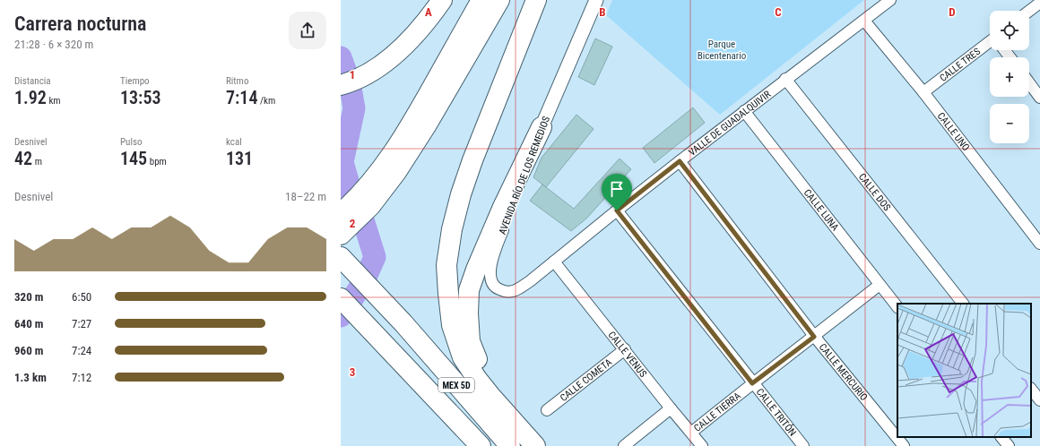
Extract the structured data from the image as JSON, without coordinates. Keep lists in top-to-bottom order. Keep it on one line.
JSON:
{"streets":{"highway":["MEX 5D"],"street":["CALLE TRES","VALLE DE GUADALQUIVIR","CALLE UNO","AVENIDA RÍO DE LOS REMEDIOS","CALLE DOS","CALLE LUNA","CALLE VENUS","CALLE MERCURIO","CALLE COMETA","CALLE TIERRA","CALLE TRITÓN"]},"crossings":[["CALLE TRES","CALLE UNO"],["VALLE DE GUADALQUIVIR","CALLE UNO"],["VALLE DE GUADALQUIVIR","AVENIDA RÍO DE LOS REMEDIOS"],["VALLE DE GUADALQUIVIR","CALLE DOS"],["VALLE DE GUADALQUIVIR","CALLE LUNA"],["VALLE DE GUADALQUIVIR","CALLE VENUS"],["VALLE DE GUADALQUIVIR","CALLE MERCURIO"],["VALLE DE GUADALQUIVIR","CALLE TRITÓN"],["AVENIDA RÍO DE LOS REMEDIOS","CALLE VENUS"],["CALLE LUNA","CALLE TIERRA"],["CALLE VENUS","CALLE COMETA"],["CALLE VENUS","CALLE TIERRA"],["CALLE MERCURIO","CALLE TIERRA"],["CALLE TIERRA","CALLE TRITÓN"]],"parks":["Parque Bicentenario"],"page":{"heading":["Carrera nocturna","21:28 · 6 × 320 m"],"map_buttons":["+","−"],"stats":[["Distancia","1.92 km"],["Tiempo","13:53"],["Ritmo","7:14 /km"],["Desnivel","42 m"],["Pulso","145 bpm"],["kcal","131"]],"chart":["Desnivel","18–22 m"],"list":[{"name":"320 m","note":"6:50"},{"name":"640 m","note":"7:27"},{"name":"960 m","note":"7:24"},{"name":"1.3 km","note":"7:12"}]},"grid":{"columns":["A","B","C","D"],"rows":["1","2","3"]}}
